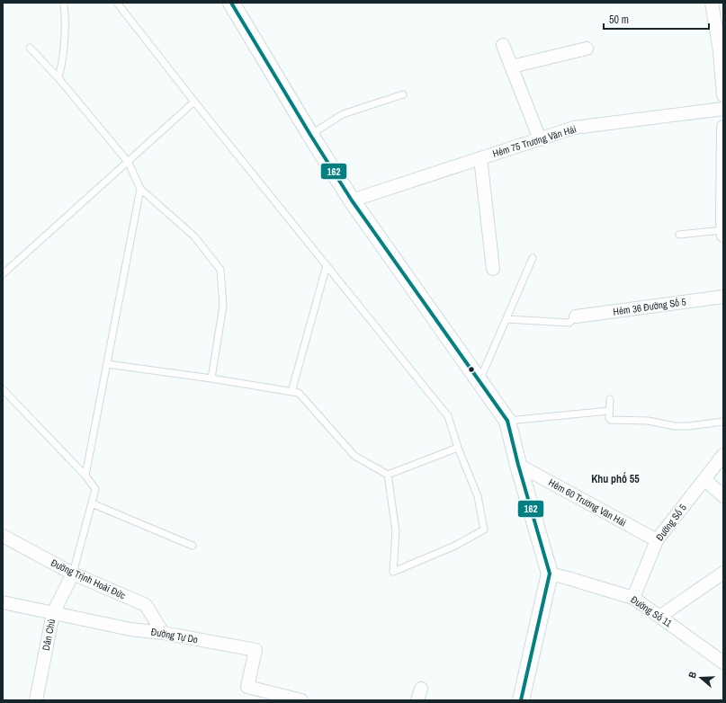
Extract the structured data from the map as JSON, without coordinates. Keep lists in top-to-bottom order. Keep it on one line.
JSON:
{"streets":{"street":["Hẻm 75 Trương Văn Hải","Hẻm 36 Đường Số 5","Hẻm 60 Trương Văn Hải","Đường Số 5","Đường Trịnh Hoài Đức","Đường Số 11","Dân Chủ","Đường Tự Do"]},"crossings":[["Hẻm 60 Trương Văn Hải","Đường Số 5"],["Đường Số 5","Đường Số 11"],["Đường Trịnh Hoài Đức","Dân Chủ"],["Đường Trịnh Hoài Đức","Đường Tự Do"],["Dân Chủ","Đường Tự Do"]],"districts":["Khu phố 55"],"lines":["transit line 162"],"scale_bar":"50 m","north":"left"}
